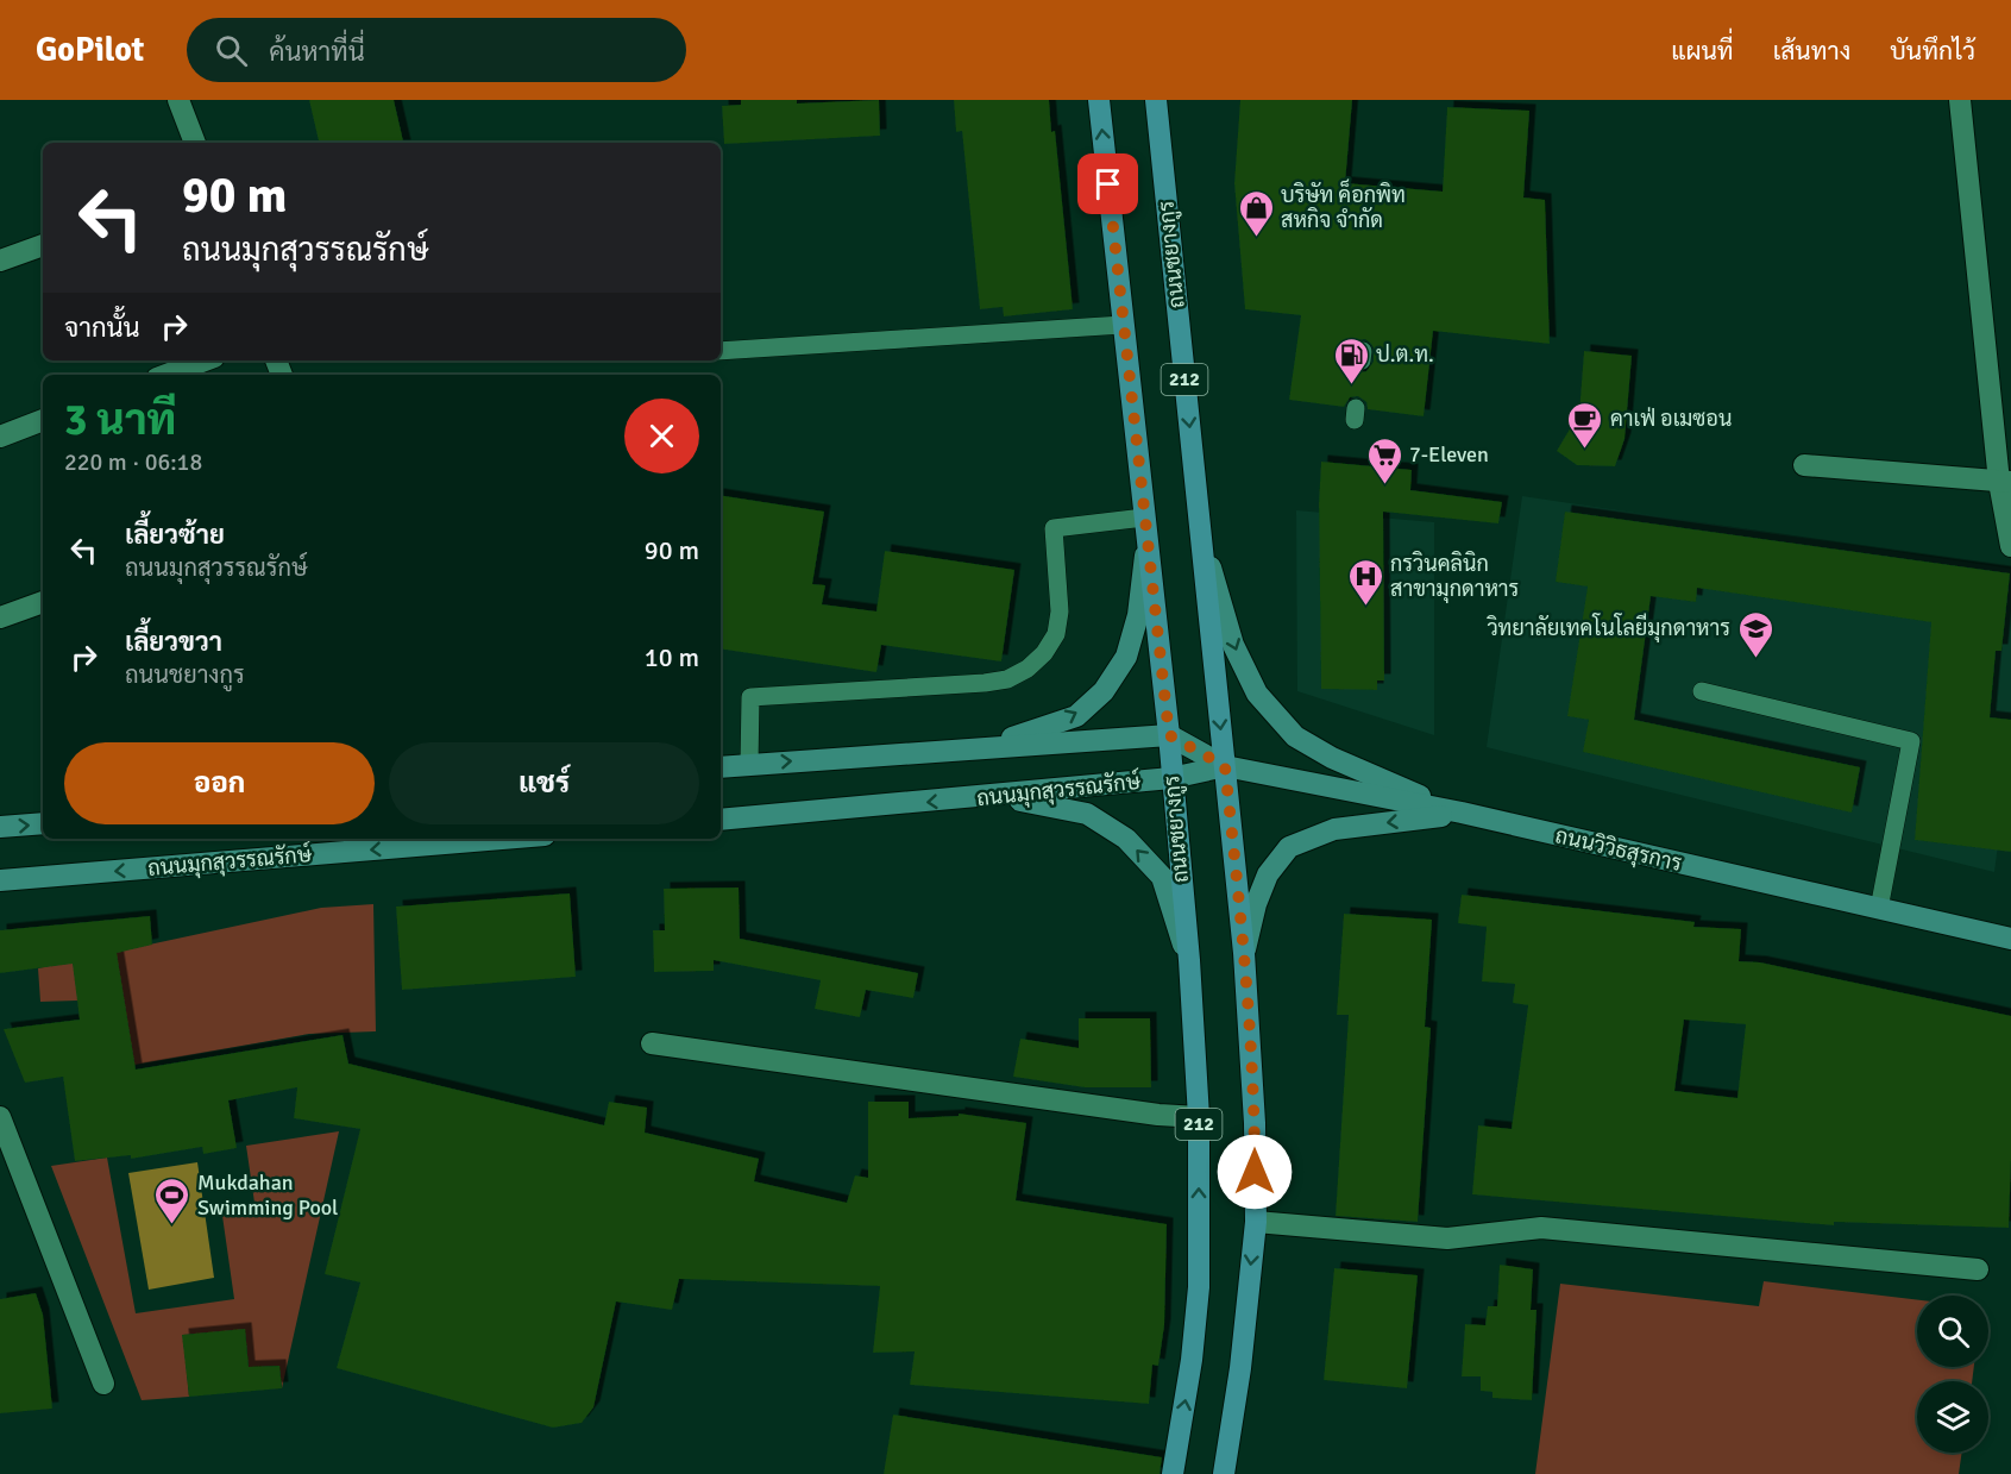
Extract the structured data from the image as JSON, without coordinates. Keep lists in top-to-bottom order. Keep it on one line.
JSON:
{"streets":{"main road":["ถนนชยางกูร","212","ถนนมุกสุวรรณรักษ์","ถนนวิวิธสุรการ"]},"crossings":[["ถนนชยางกูร","ถนนมุกสุวรรณรักษ์"],["ถนนชยางกูร","ถนนวิวิธสุรการ"],["ถนนมุกสุวรรณรักษ์","ถนนวิวิธสุรการ"]],"places":{"shop":["บริษัท ค็อกพิท สหกิจ จำกัด"],"fuel station":["ป.ต.ท."],"cafe":["คาเฟ่ อเมซอน"],"supermarket":["7-Eleven"],"hospital":["กรวินคลินิก สาขามุกดาหาร"],"school or university":["วิทยาลัยเทคโนโลยีมุกดาหาร"],"sports":["Mukdahan Swimming Pool"]},"page":{"header":"GoPilot","search":"ค้นหาที่นี่","nav":["แผนที่","เส้นทาง","บันทึกไว้"],"turn":["90 m","ถนนมุกสุวรรณรักษ์"],"then":"จากนั้น","heading":["3 นาที","220 m · 06:18"],"list":[{"name":"เลี้ยวซ้าย","note":"ถนนมุกสุวรรณรักษ์","value":"90 m"},{"name":"เลี้ยวขวา","note":"ถนนชยางกูร","value":"10 m"}],"buttons":["ออก","แชร์"]}}
